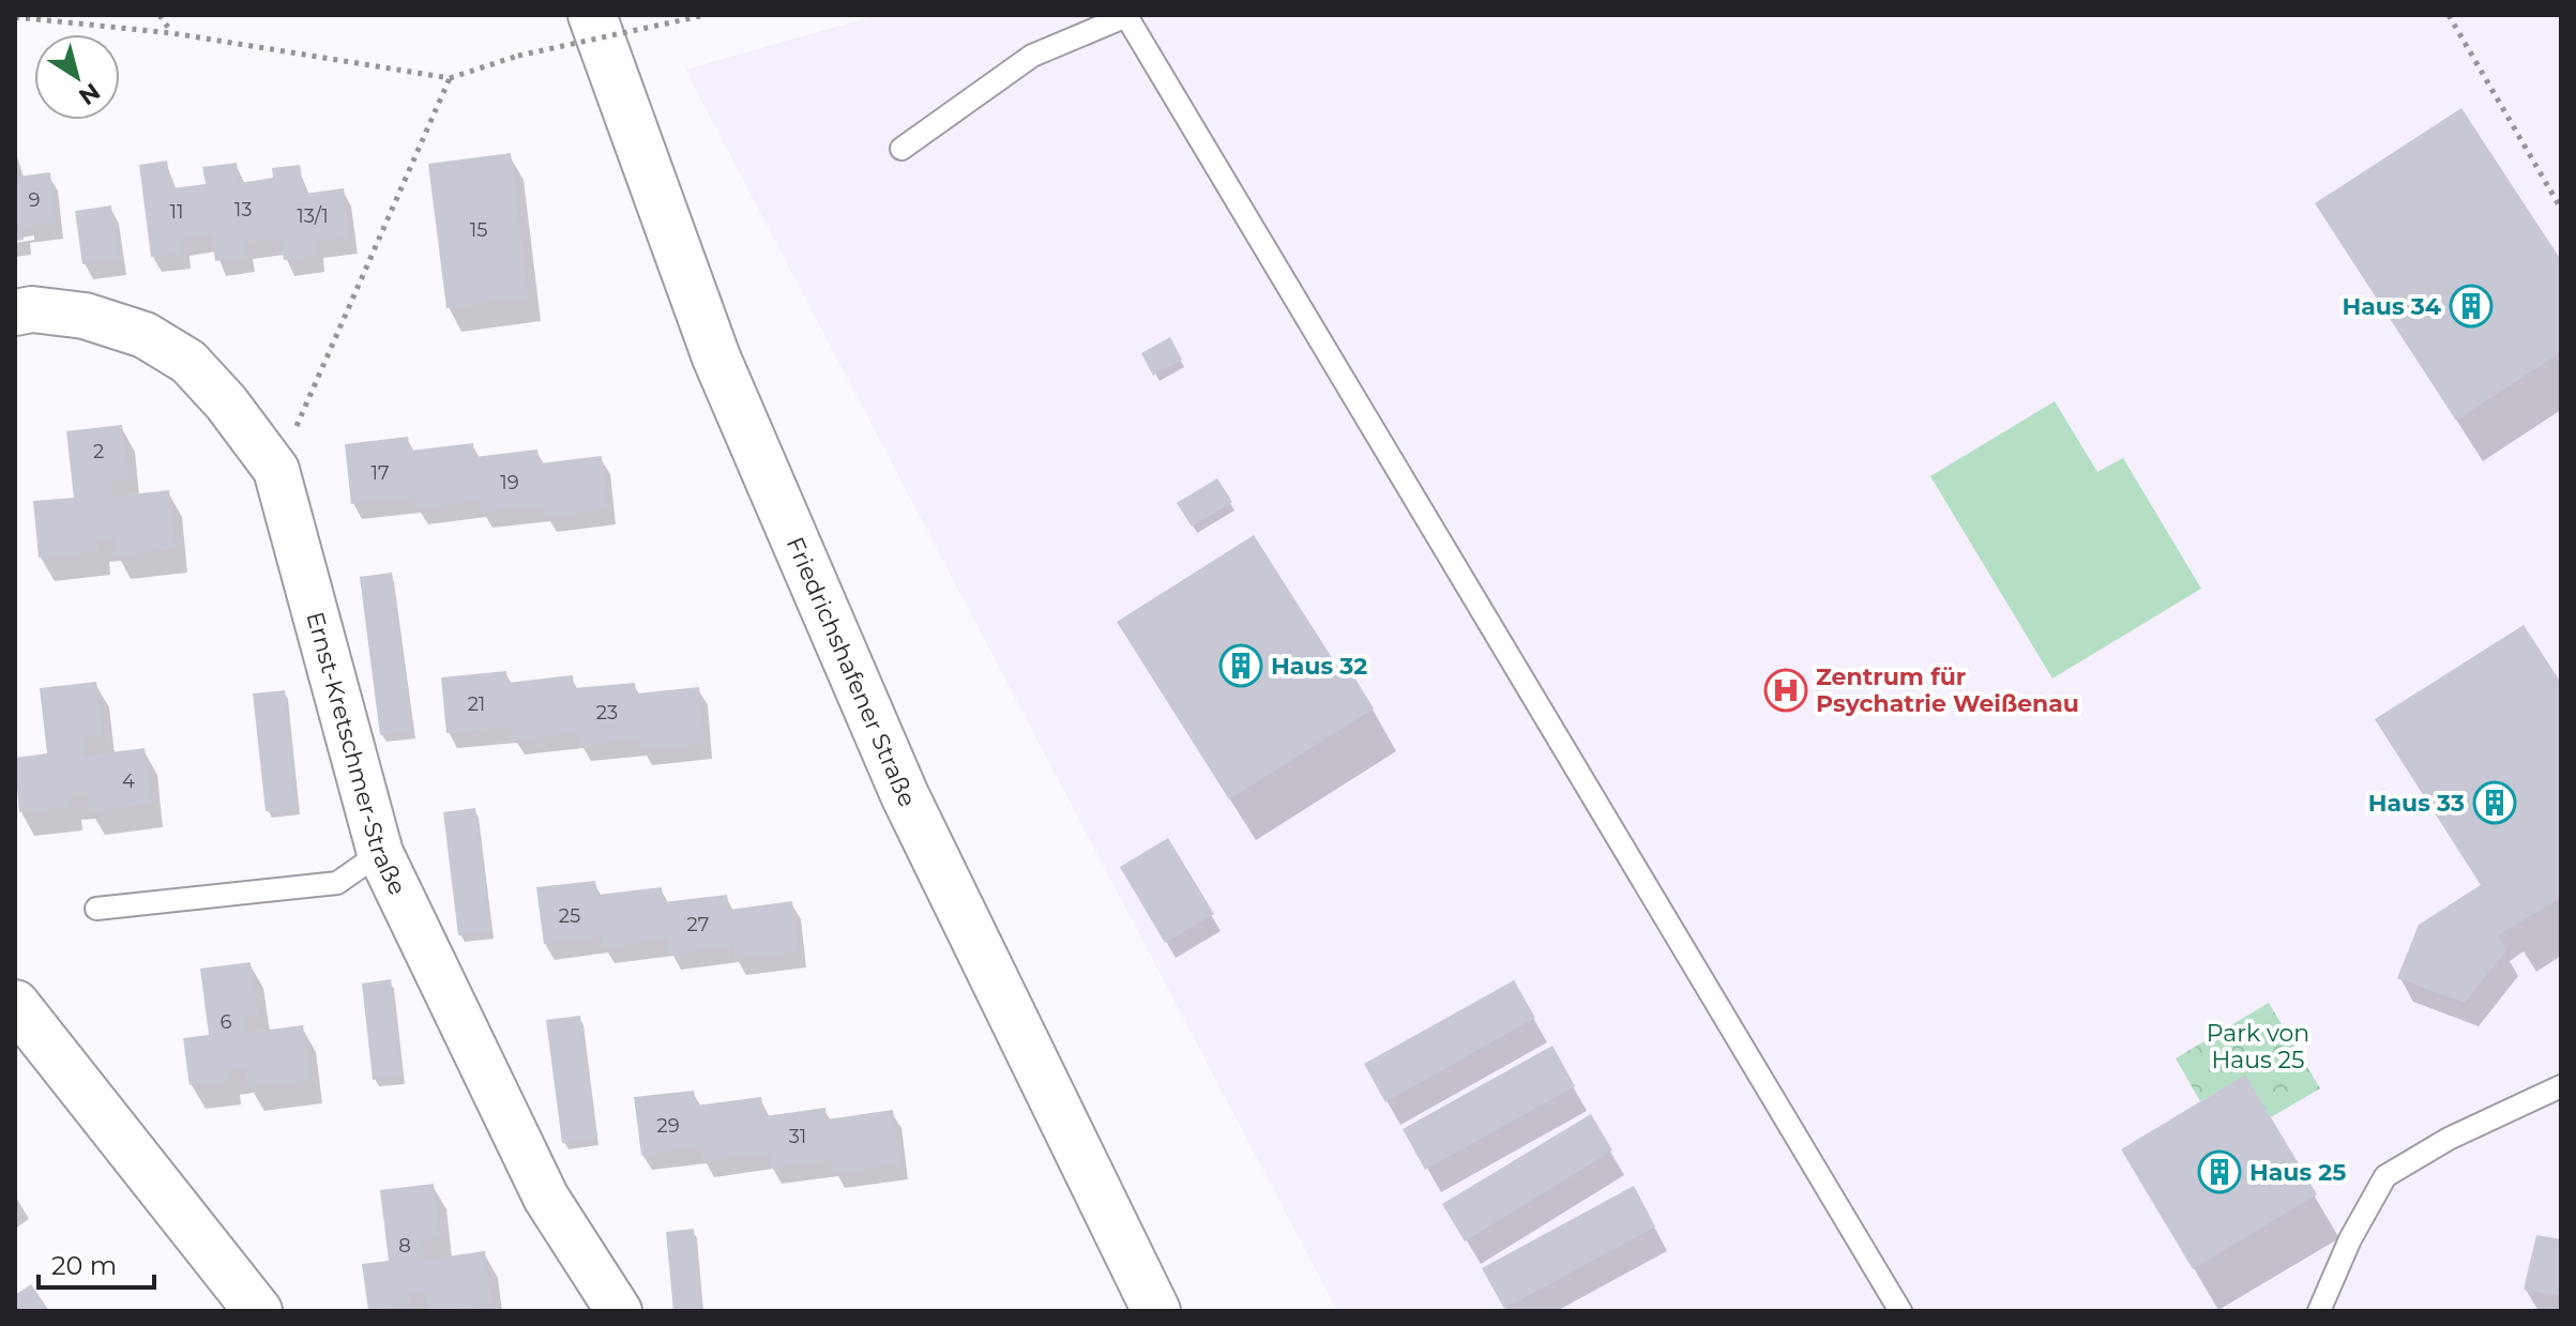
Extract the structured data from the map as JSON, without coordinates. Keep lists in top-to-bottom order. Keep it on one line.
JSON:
{"streets":{"main road":["Friedrichshafener Straße"],"street":["Ernst-Kretschmer-Straße"]},"parks":["Park von Haus 25"],"places":{"building":["Haus 34","Haus 32","Haus 33","Haus 25"],"hospital":["Zentrum für Psychatrie Weißenau"]},"house_numbers":["9","13","11","13/1","15","2","17","19","21","23","4","25","27","6","29","31","8"],"scale_bar":"20 m","north":"bottom right"}
